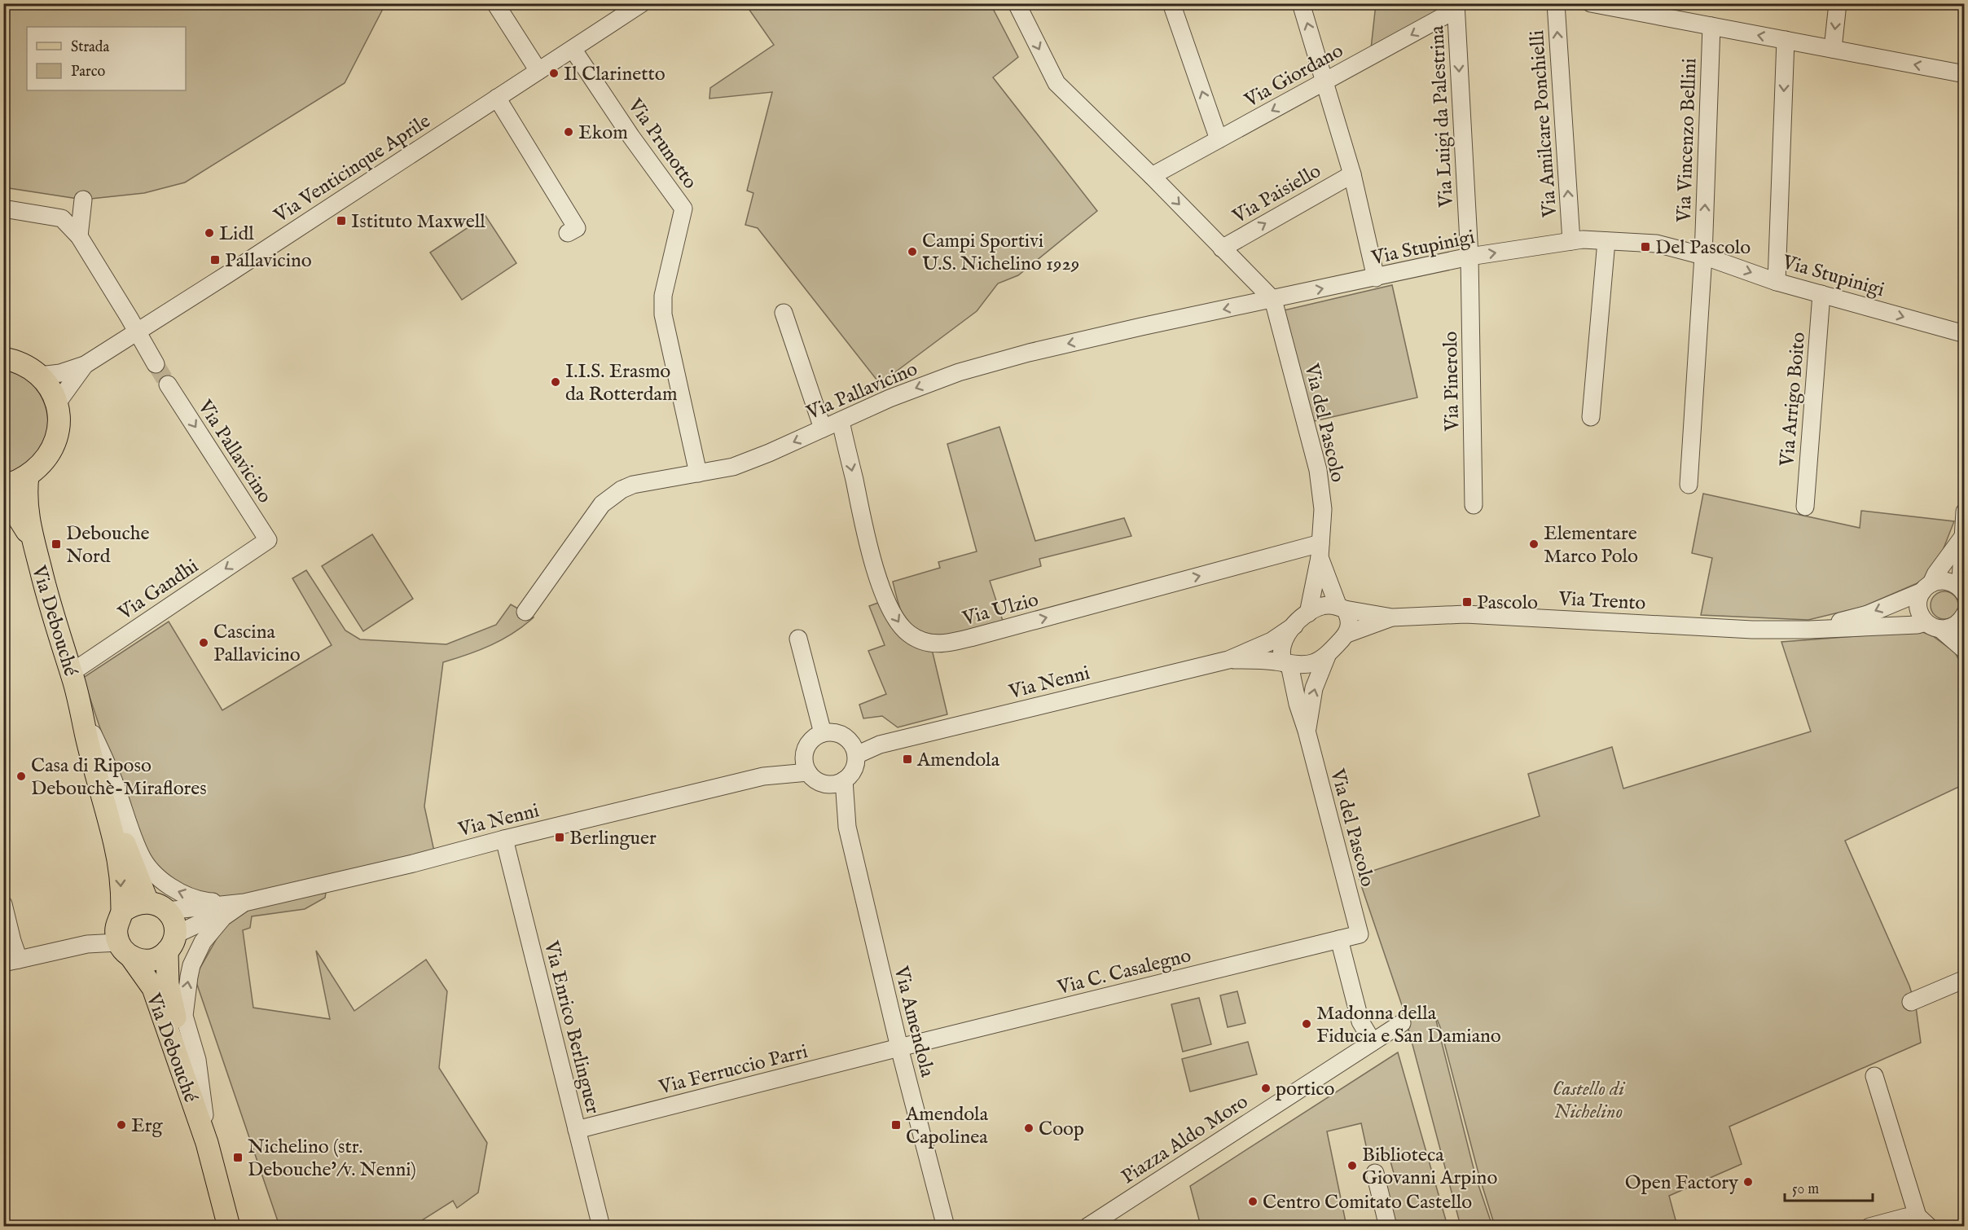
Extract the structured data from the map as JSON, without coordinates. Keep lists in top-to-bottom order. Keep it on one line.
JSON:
{"streets":{"main road":["Via Debouché"],"street":["Via Giordano","Via Luigi da Palestrina","Via Amilcare Ponchielli","Via Vincenzo Bellini","Via Prunotto","Via Venticinque Aprile","Via Paisiello","Via Stupinigi","Via Pinerolo","Via Pallavicino","Via Arrigo Boito","Via del Pascolo","Via Gandhi","Via Trento","Via Ulzio","Via Nenni","Via C. Casalegno","Via Amendola","Via Enrico Berlinguer","Via Ferruccio Parri","Piazza Aldo Moro"]},"crossings":[["Via Giordano","Via Luigi da Palestrina"],["Via Luigi da Palestrina","Via Stupinigi"],["Via Luigi da Palestrina","Via Pinerolo"],["Via Amilcare Ponchielli","Via Stupinigi"],["Via Vincenzo Bellini","Via Stupinigi"],["Via Prunotto","Via Venticinque Aprile"],["Via Prunotto","Via Pallavicino"],["Via Stupinigi","Via Pinerolo"],["Via Stupinigi","Via Pallavicino"],["Via Stupinigi","Via Arrigo Boito"],["Via Stupinigi","Via del Pascolo"],["Via Pallavicino","Via del Pascolo"],["Via Pallavicino","Via Gandhi"],["Via Pallavicino","Via Ulzio"],["Via del Pascolo","Via Trento"],["Via del Pascolo","Via Ulzio"],["Via del Pascolo","Via Nenni"],["Via del Pascolo","Via C. Casalegno"],["Via Gandhi","Via Debouché"],["Via Trento","Via Nenni"],["Via Debouché","Via Nenni"],["Via Nenni","Via Amendola"],["Via Nenni","Via Enrico Berlinguer"],["Via C. Casalegno","Via Amendola"],["Via C. Casalegno","Via Ferruccio Parri"],["Via Amendola","Via Ferruccio Parri"],["Via Enrico Berlinguer","Via Ferruccio Parri"]],"one_way":["Via Giordano","Via Amilcare Ponchielli","Via Paisiello","Via Stupinigi","Via Gandhi"],"parks":["Castello di Nichelino"],"places":{"other":["Il Clarinetto","Ekom","Lidl","Campi Sportivi U.S. Nichelino 1929","I.I.S. Erasmo da Rotterdam","Elementare Marco Polo","Cascina Pallavicino","Casa di Riposo Debouchè-Miraflores","Madonna della Fiducia e San Damiano","portico","Erg","Coop","Biblioteca Giovanni Arpino","Open Factory","Centro Comitato Castello"],"transit":["Istituto Maxwell","Del Pascolo","Pallavicino","Debouche Nord","Pascolo","Amendola","Berlinguer","Amendola Capolinea","Nichelino (str. Debouche'/v. Nenni)"]},"legend":["Strada","Parco"],"scale_bar":"50 m"}
